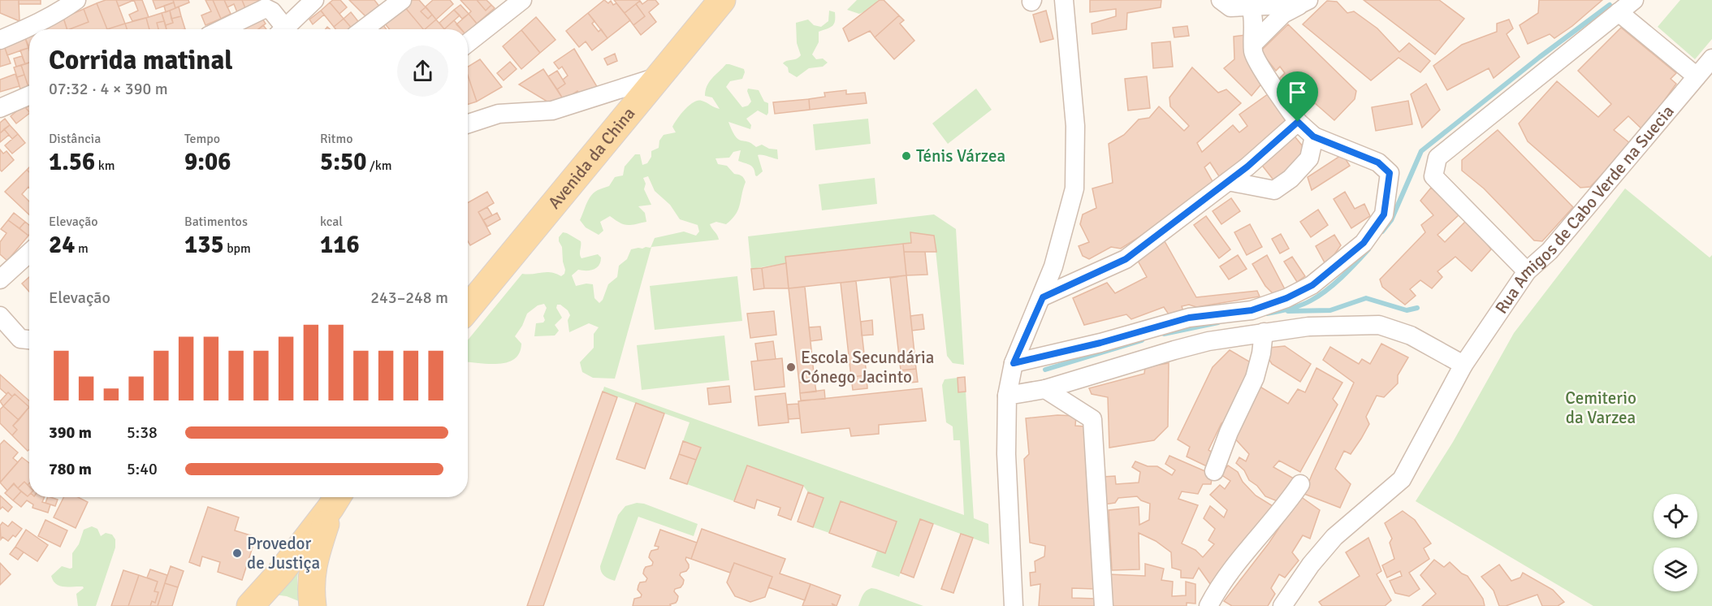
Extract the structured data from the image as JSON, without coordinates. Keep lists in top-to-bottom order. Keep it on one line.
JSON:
{"streets":{"main road":["Avenida da China"],"street":["Rua Amigos de Cabo Verde na Suecia"]},"parks":["Cemiterio da Varzea"],"places":["Ténis Várzea","Escola Secundária Cónego Jacinto","Provedor de Justiça"],"page":{"heading":["Corrida matinal","07:32 · 4 × 390 m"],"stats":[["Distância","1.56 km"],["Tempo","9:06"],["Ritmo","5:50 /km"],["Elevação","24 m"],["Batimentos","135 bpm"],["kcal","116"]],"chart":["Elevação","243–248 m"],"list":[{"name":"390 m","note":"5:38"},{"name":"780 m","note":"5:40"}]}}
